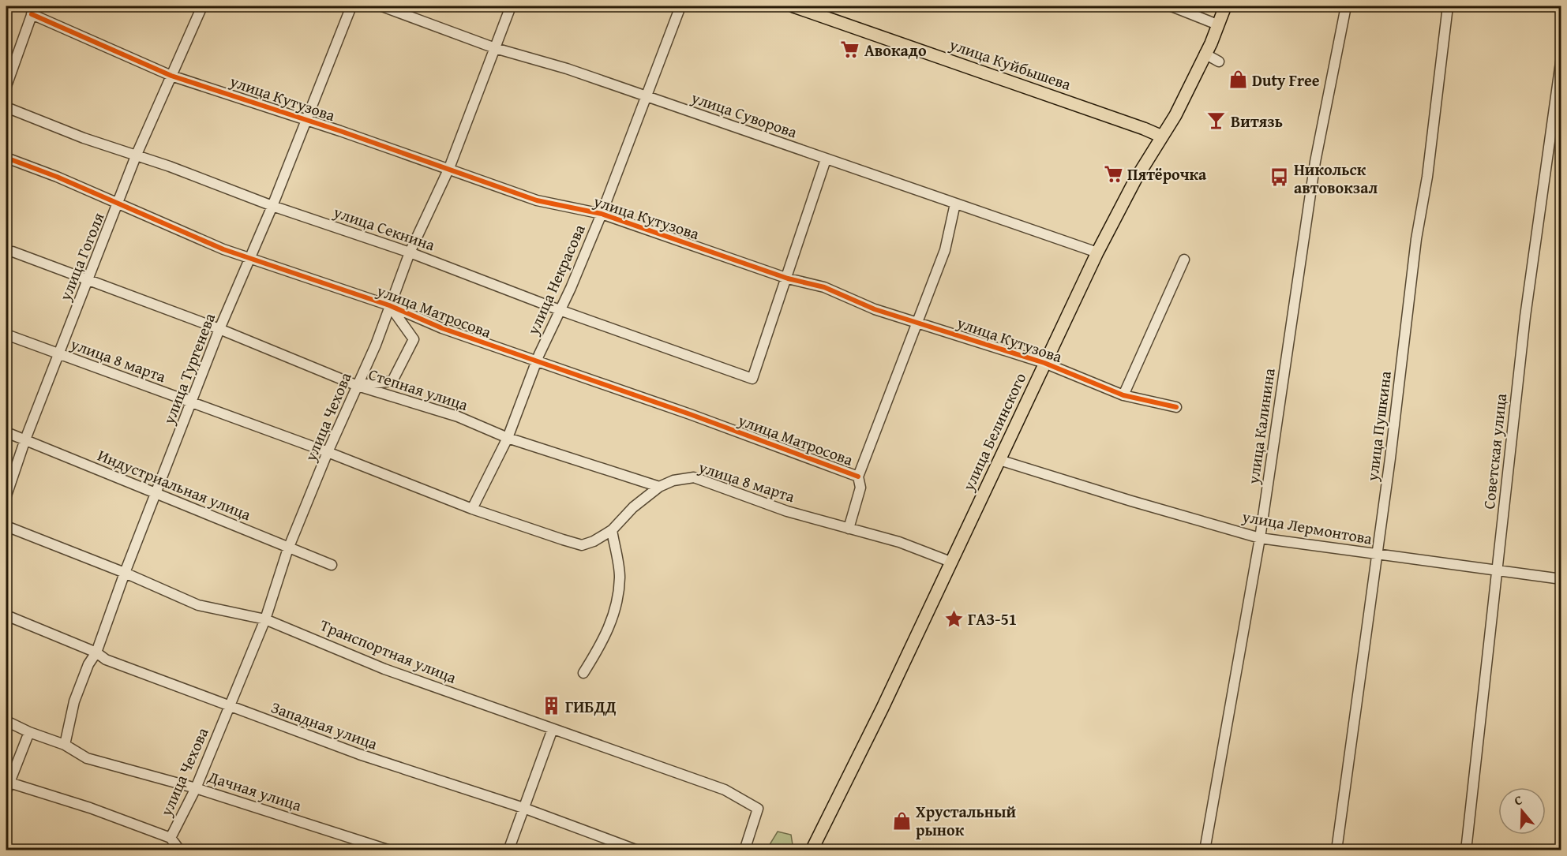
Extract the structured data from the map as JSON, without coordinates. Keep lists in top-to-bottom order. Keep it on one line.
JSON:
{"streets":{"main road":["улица Куйбышева","улица Белинского"],"street":["улица Кутузова","улица Суворова","улица Секнина","улица Гоголя","улица Некрасова","улица Матросова","улица 8 марта","улица Тургенева","Степная улица","улица Чехова","улица Калинина","улица Пушкина","Советская улица","Индустриальная улица","улица Лермонтова","Транспортная улица","Западная улица","Дачная улица"]},"crossings":[["улица Куйбышева","улица Белинского"],["улица Кутузова","улица Секнина"],["улица Кутузова","улица Гоголя"],["улица Кутузова","улица Некрасова"],["улица Кутузова","улица Тургенева"],["улица Кутузова","улица Чехова"],["улица Кутузова","улица Белинского"],["улица Суворова","улица Некрасова"],["улица Суворова","улица Чехова"],["улица Суворова","улица Белинского"],["улица Секнина","улица Гоголя"],["улица Секнина","улица Некрасова"],["улица Секнина","улица Тургенева"],["улица Секнина","улица Чехова"],["улица Гоголя","улица Матросова"],["улица Гоголя","улица 8 марта"],["улица Гоголя","Степная улица"],["улица Гоголя","Индустриальная улица"],["улица Некрасова","улица Матросова"],["улица Некрасова","Степная улица"],["улица Матросова","улица Тургенева"],["улица Матросова","улица Чехова"],["улица 8 марта","улица Тургенева"],["улица 8 марта","Степная улица"],["улица 8 марта","улица Чехова"],["улица 8 марта","улица Белинского"],["улица Тургенева","Степная улица"],["улица Тургенева","Индустриальная улица"],["улица Тургенева","Транспортная улица"],["улица Тургенева","Западная улица"],["улица Тургенева","Дачная улица"],["Степная улица","улица Чехова"],["улица Чехова","Индустриальная улица"],["улица Чехова","Транспортная улица"],["улица Чехова","Западная улица"],["улица Чехова","Дачная улица"],["улица Калинина","улица Лермонтова"],["улица Пушкина","улица Лермонтова"],["улица Белинского","улица Лермонтова"],["Советская улица","улица Лермонтова"]],"places":{"supermarket":["Авокадо","Пятёрочка"],"shop":["Duty Free","Хрустальный рынок"],"bar":["Витязь"],"bus stop":["Никольск автовокзал"],"place":["ГАЗ-51"],"building":["ГИБДД"]},"north":"top"}
